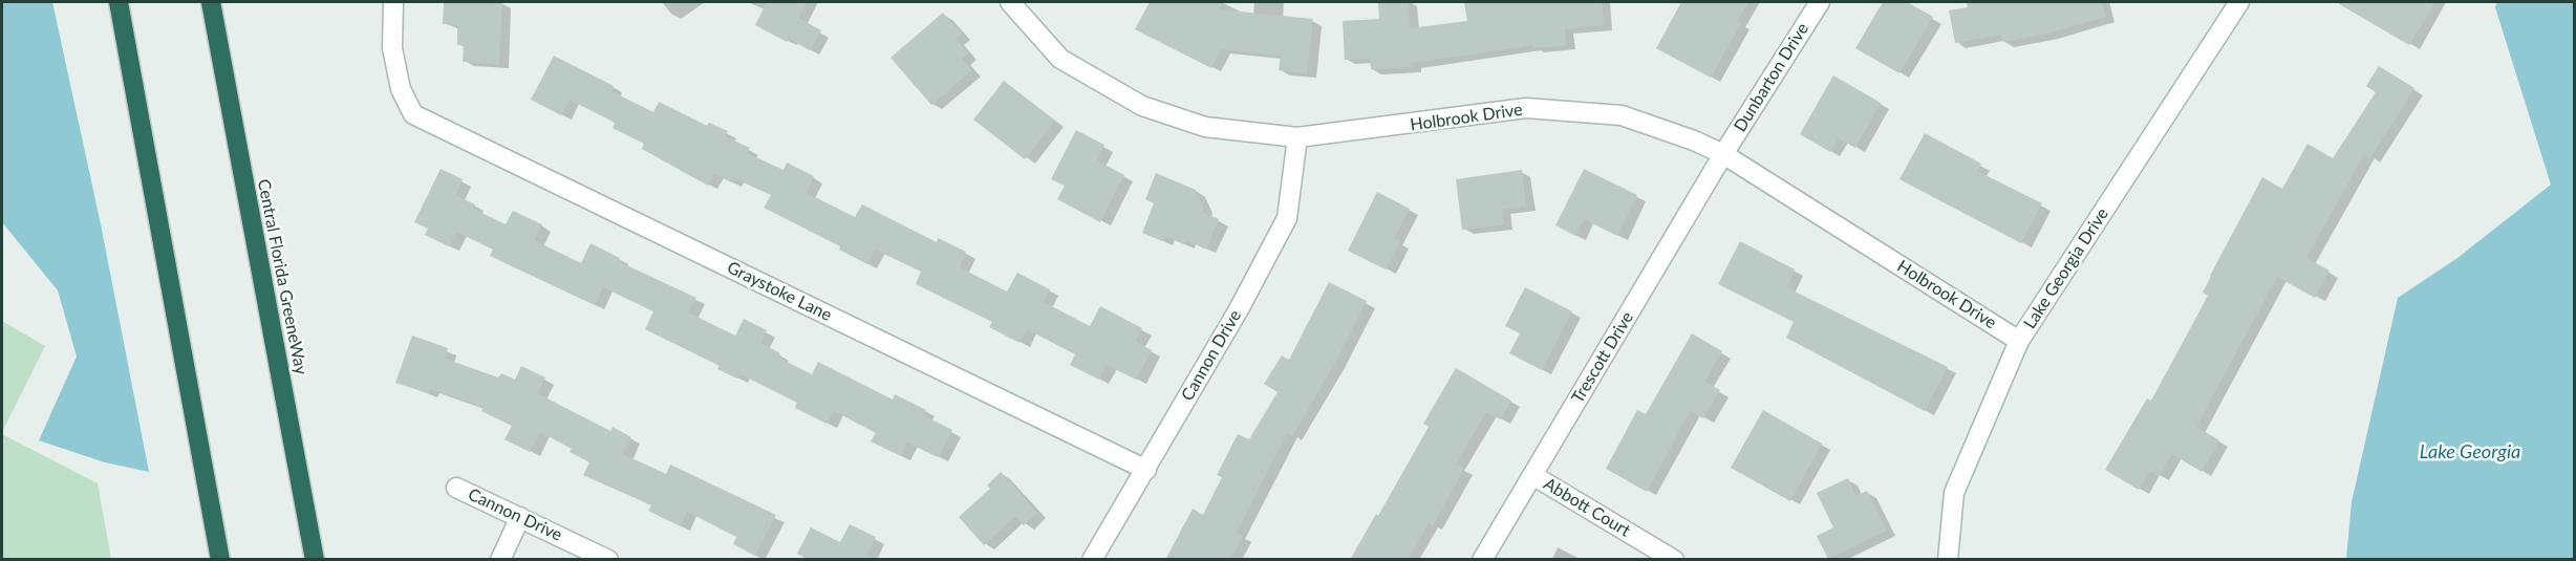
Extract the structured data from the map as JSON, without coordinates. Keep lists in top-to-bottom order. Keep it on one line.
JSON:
{"streets":{"highway":["Central Florida GreeneWay"],"street":["Dunbarton Drive","Holbrook Drive","Lake Georgia Drive","Graystoke Lane","Cannon Drive","Trescott Drive","Abbott Court"]},"crossings":[["Dunbarton Drive","Holbrook Drive"],["Dunbarton Drive","Trescott Drive"],["Holbrook Drive","Lake Georgia Drive"],["Holbrook Drive","Cannon Drive"],["Holbrook Drive","Trescott Drive"],["Graystoke Lane","Cannon Drive"],["Trescott Drive","Abbott Court"]],"water":["Lake Georgia"]}
